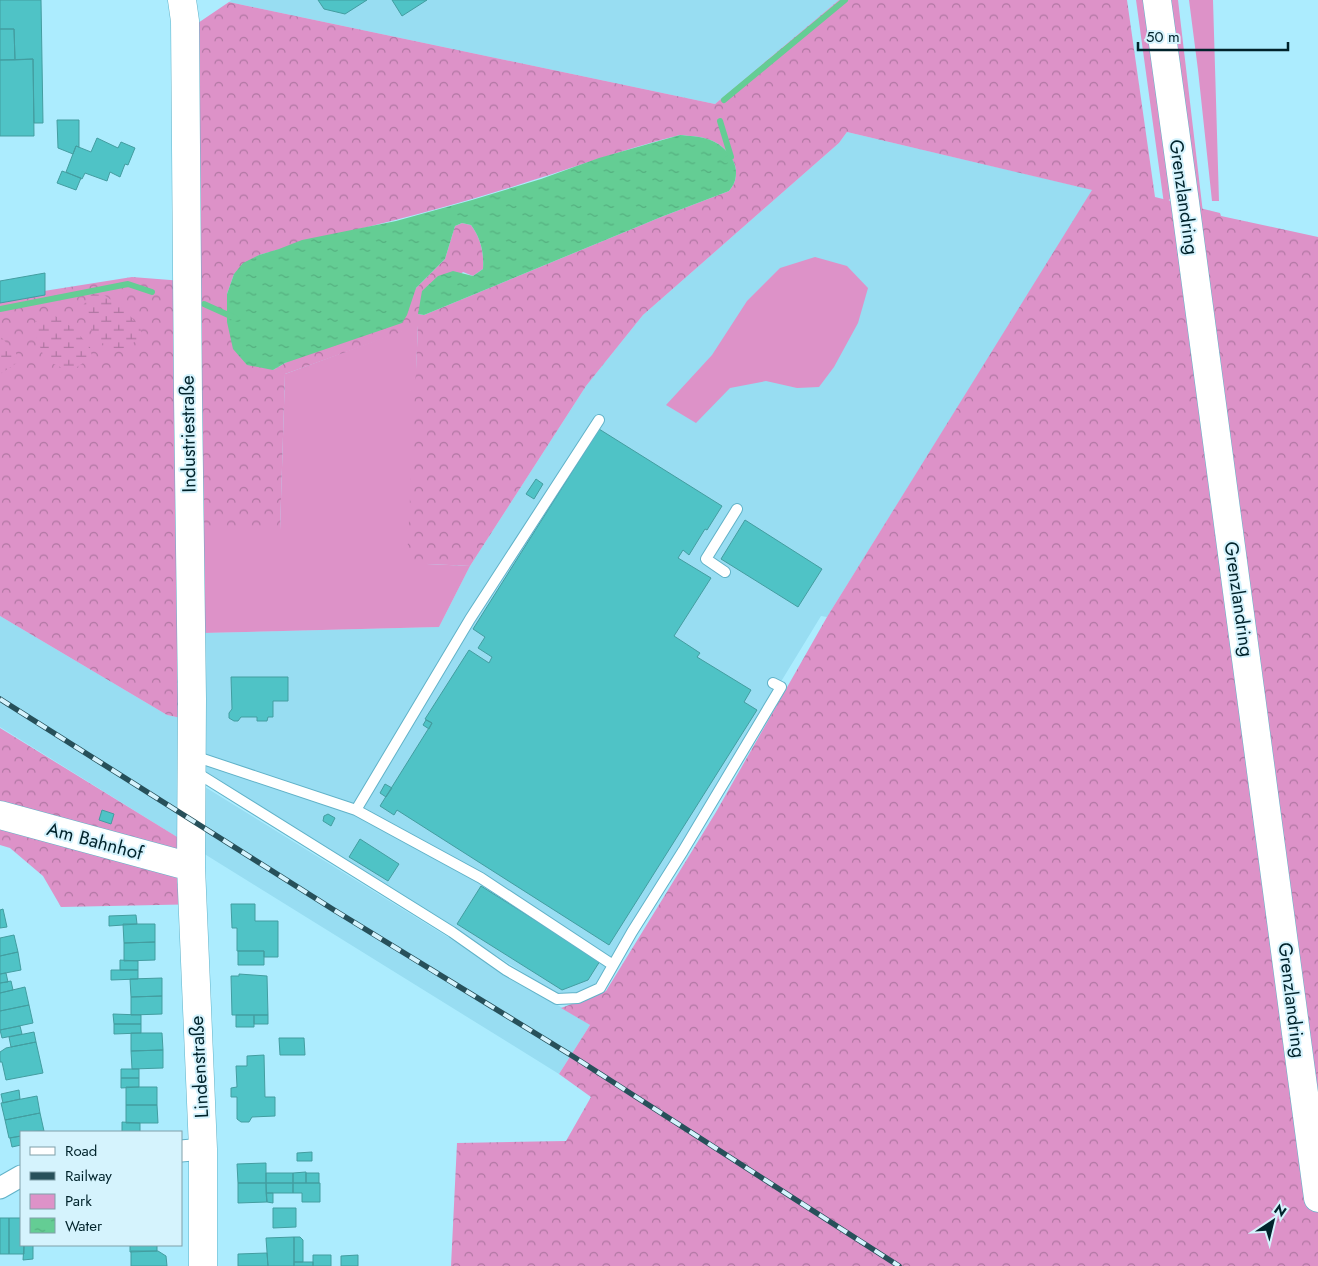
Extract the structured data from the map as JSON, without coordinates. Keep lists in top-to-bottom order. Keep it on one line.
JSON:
{"streets":{"street":["Grenzlandring","Industriestraße","Am Bahnhof","Lindenstraße"]},"crossings":[["Industriestraße","Am Bahnhof"],["Industriestraße","Lindenstraße"],["Am Bahnhof","Lindenstraße"]],"legend":["Road","Railway","Park","Water"],"scale_bar":"50 m","north":"top right"}
